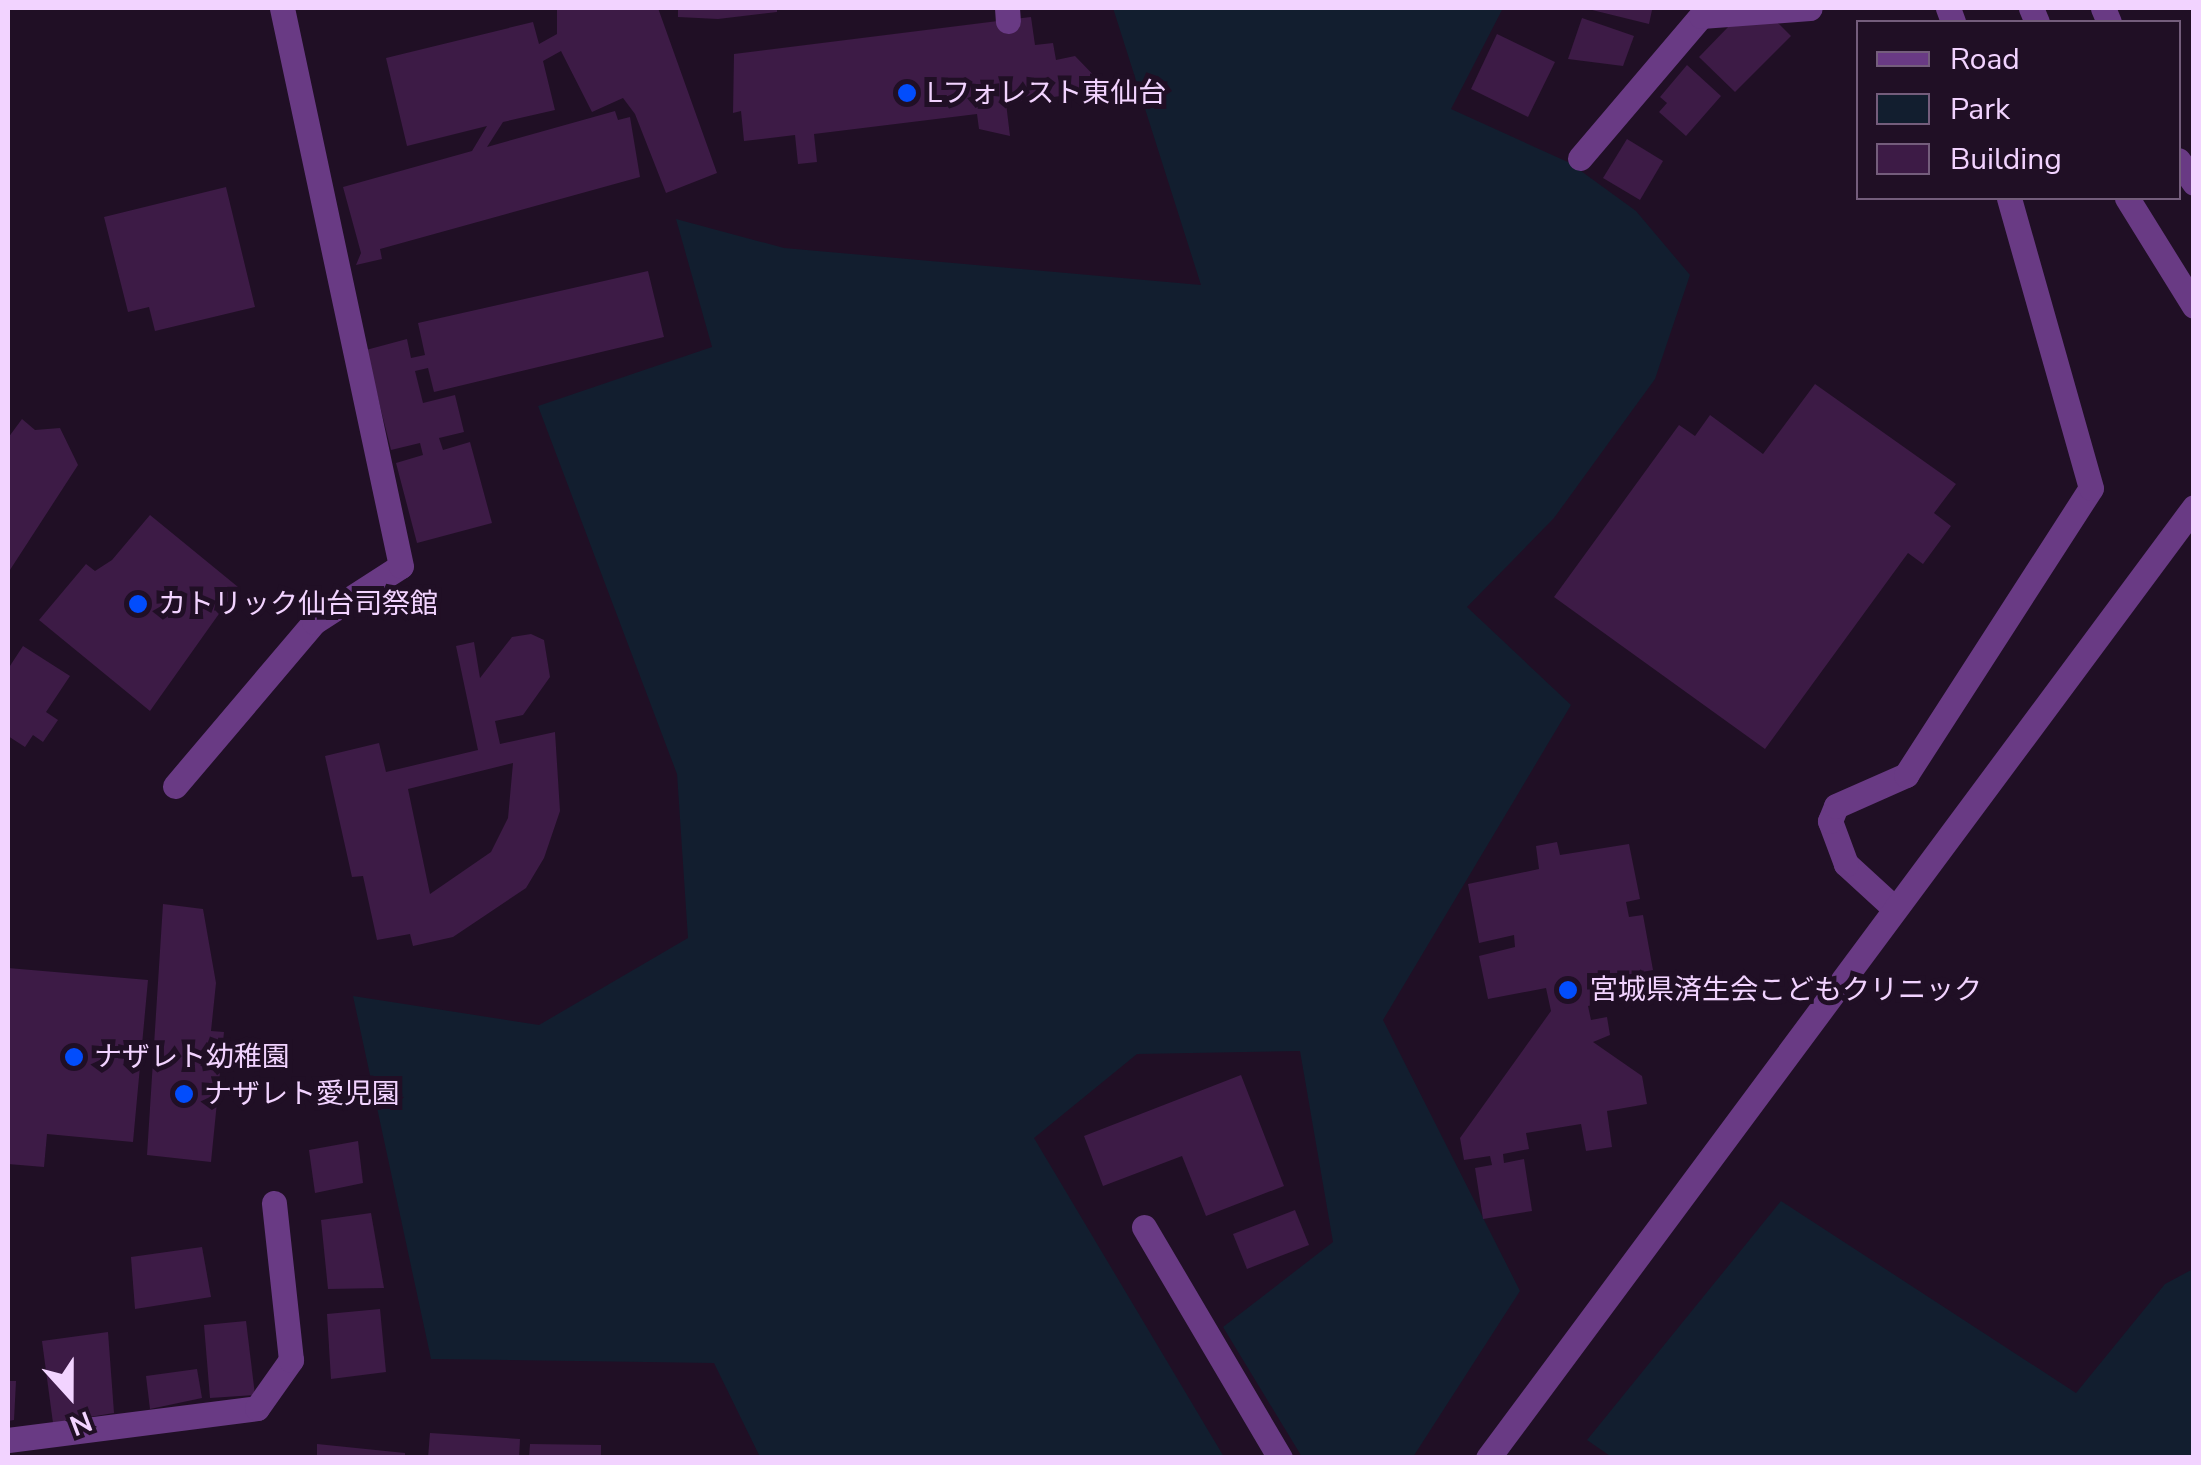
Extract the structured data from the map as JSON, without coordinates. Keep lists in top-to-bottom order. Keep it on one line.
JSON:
{"places":["Lフォレスト東仙台","カトリック仙台司祭館","宮城県済生会こどもクリニック","ナザレト幼稚園","ナザレト愛児園"],"legend":["Road","Park","Building"],"north":"bottom"}
